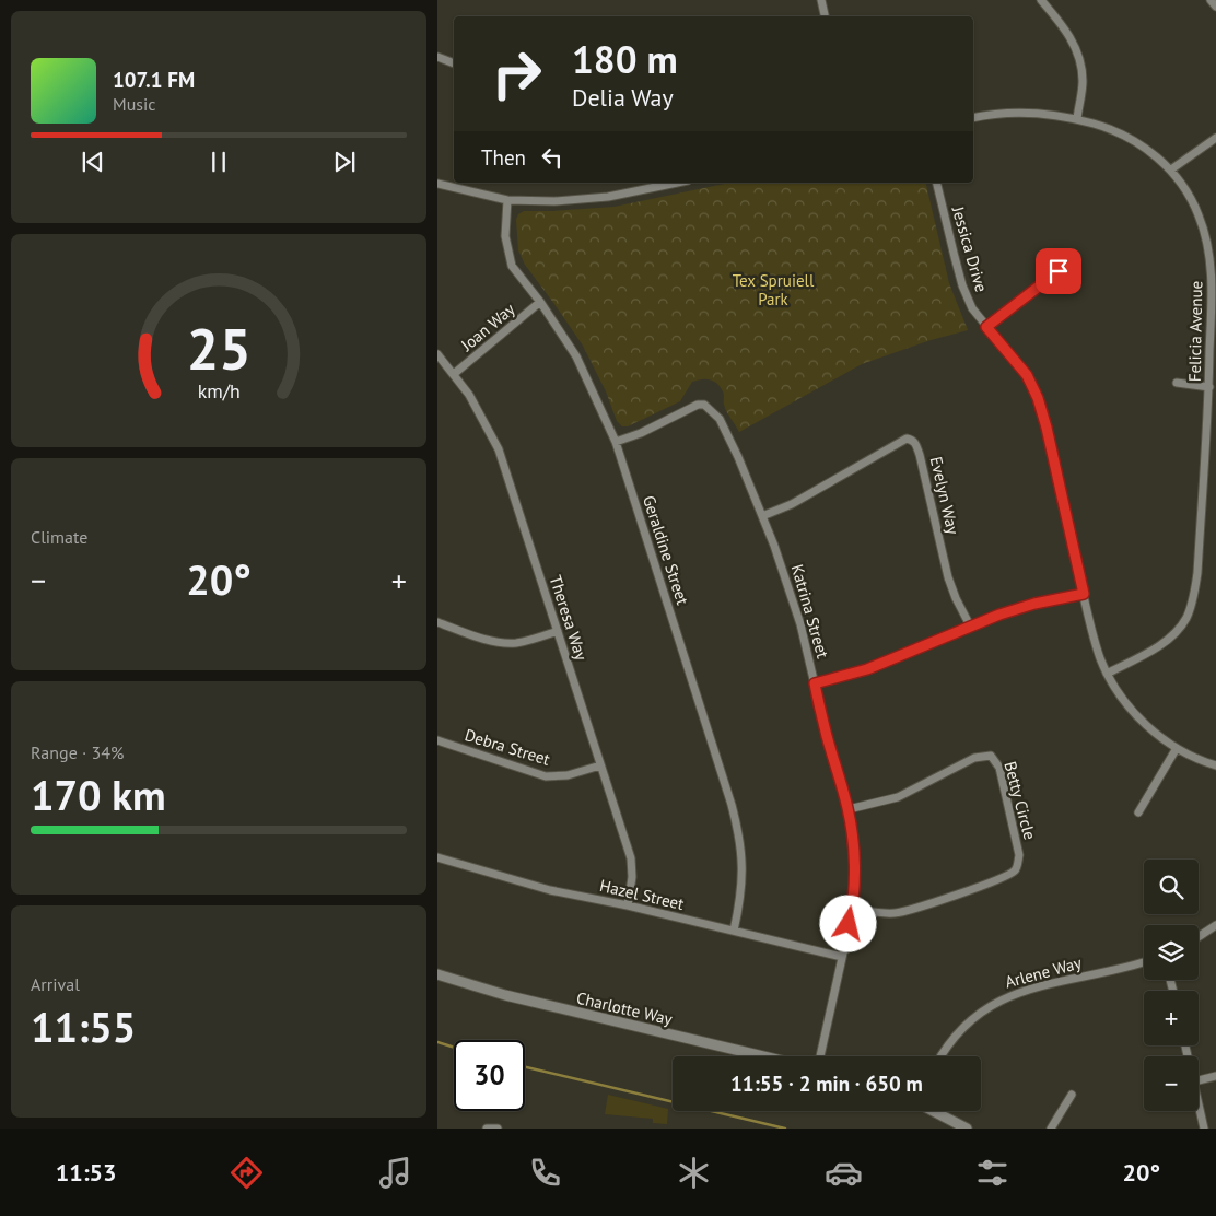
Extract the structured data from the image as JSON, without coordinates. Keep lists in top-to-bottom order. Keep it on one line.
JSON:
{"streets":{"street":["Jessica Drive","Joan Way","Felicia Avenue","Evelyn Way","Geraldine Street","Katrina Street","Theresa Way","Debra Street","Betty Circle","Hazel Street","Arlene Way","Charlotte Way"]},"crossings":[["Jessica Drive","Felicia Avenue"],["Joan Way","Geraldine Street"],["Joan Way","Theresa Way"],["Evelyn Way","Katrina Street"],["Geraldine Street","Katrina Street"],["Geraldine Street","Hazel Street"],["Katrina Street","Betty Circle"],["Katrina Street","Hazel Street"],["Theresa Way","Debra Street"],["Theresa Way","Hazel Street"]],"parks":["Tex Spruiell Park"],"page":{"turn":["180 m","Delia Way"],"song":["107.1 FM","Music"],"then":"Then","tile":["Climate",["Range · 34%","170 km"],["Arrival","11:55"]],"heat":["−","20°","+"],"map_buttons":["+","−"],"limit":"30","trip":"11:55 · 2 min · 650 m","tabs":["11:53","20°"],"gauge":["25","km/h"]}}
